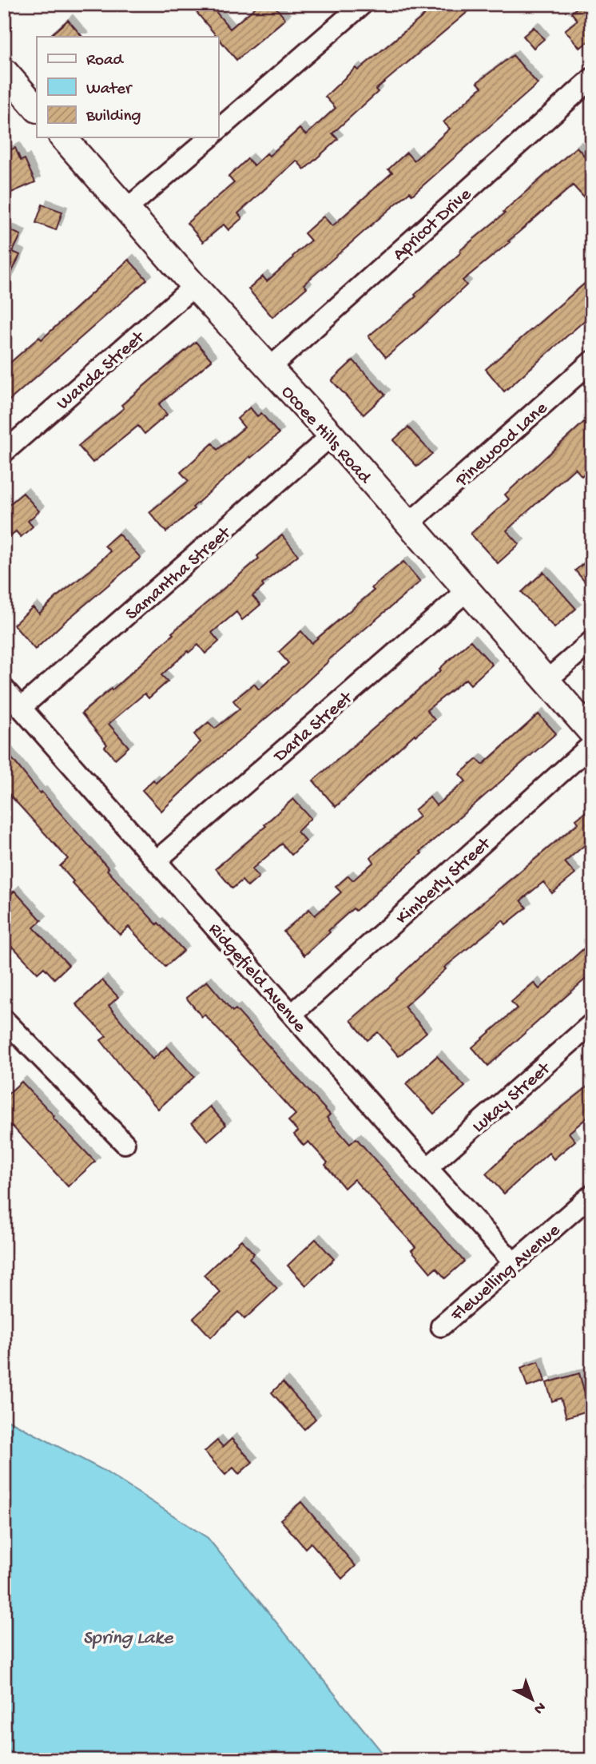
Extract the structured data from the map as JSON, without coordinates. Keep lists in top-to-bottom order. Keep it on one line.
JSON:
{"streets":{"street":["Apricot Drive","Wanda Street","Ocoee Hills Road","Pinewood Lane","Samantha Street","Darla Street","Kimberly Street","Ridgefield Avenue","Lukay Street","Flewelling Avenue"]},"crossings":[["Apricot Drive","Ocoee Hills Road"],["Wanda Street","Ocoee Hills Road"],["Ocoee Hills Road","Pinewood Lane"],["Ocoee Hills Road","Samantha Street"],["Ocoee Hills Road","Darla Street"],["Samantha Street","Ridgefield Avenue"],["Darla Street","Ridgefield Avenue"],["Kimberly Street","Ridgefield Avenue"],["Ridgefield Avenue","Lukay Street"],["Ridgefield Avenue","Flewelling Avenue"]],"water":["Spring Lake"],"legend":["Road","Water","Building"],"north":"bottom right"}
